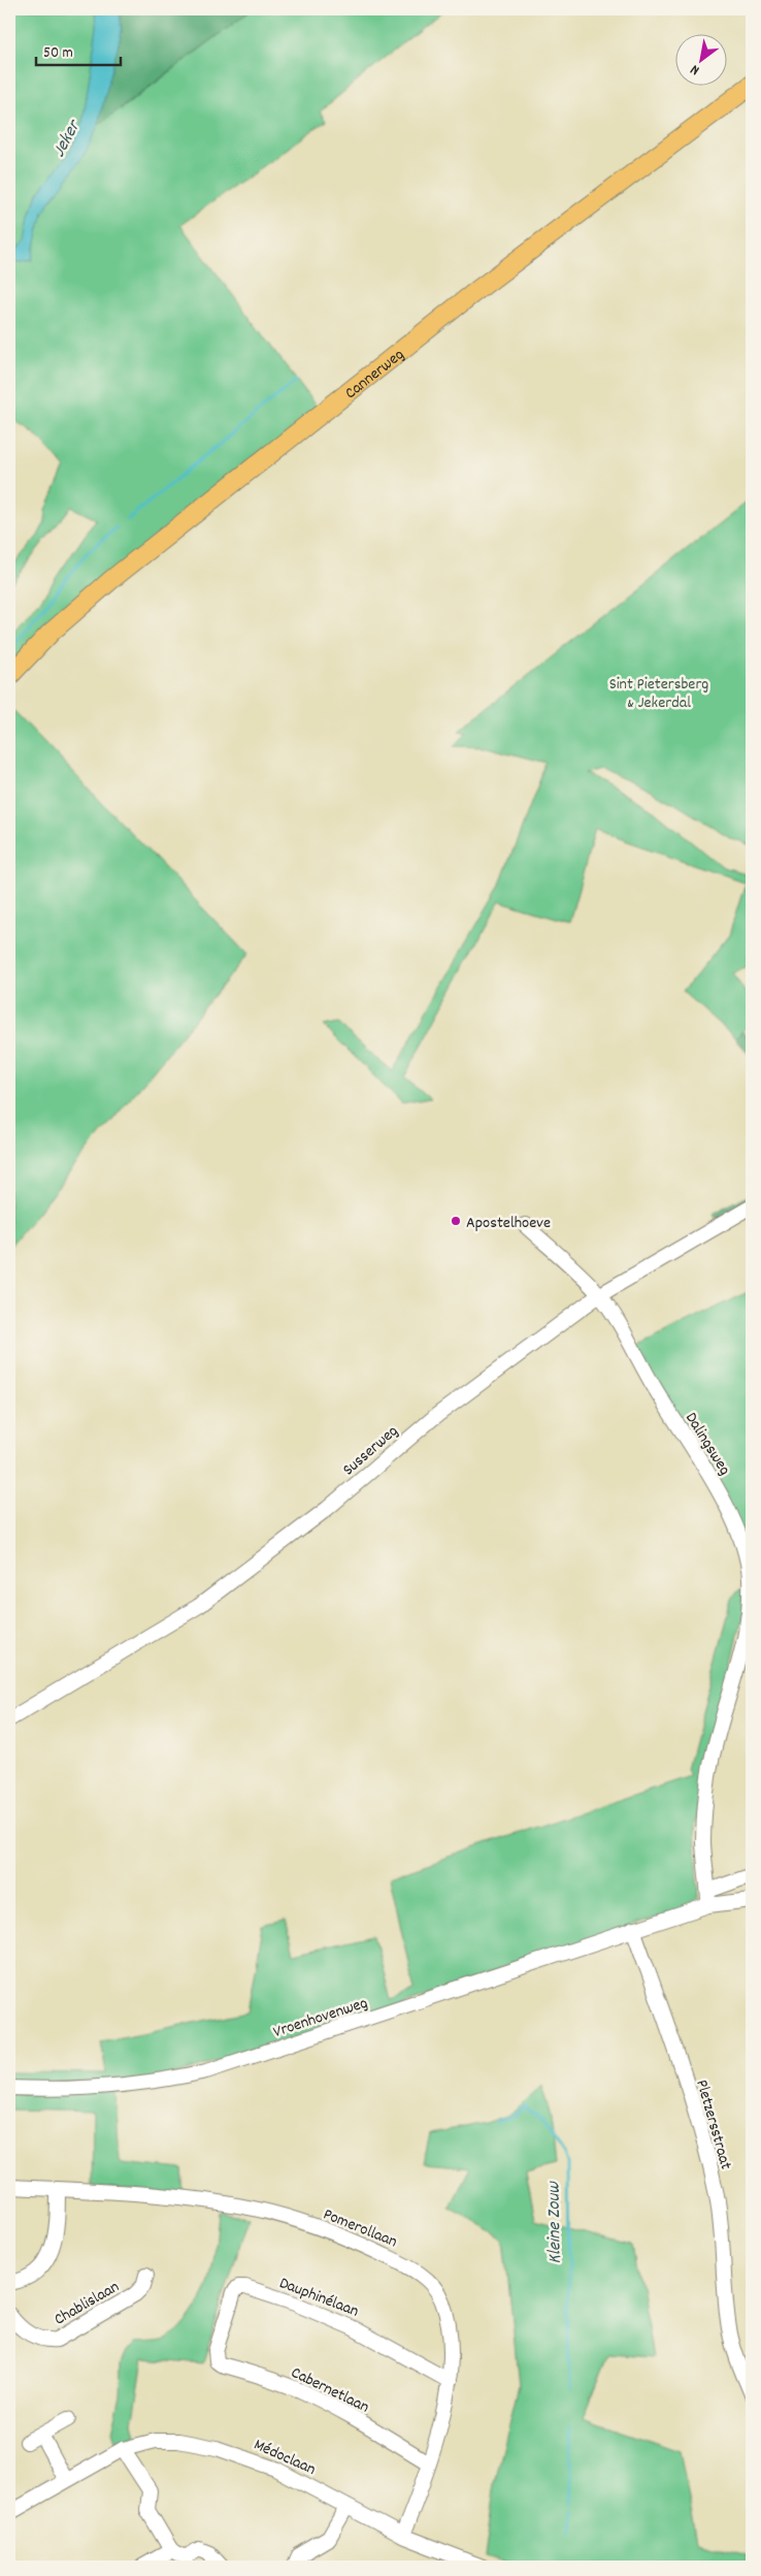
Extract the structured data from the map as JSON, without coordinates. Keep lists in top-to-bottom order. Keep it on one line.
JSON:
{"streets":{"main road":["Cannerweg"],"street":["Dalingsweg","Susserweg","Vroenhovenweg","Pletzersstraat","Pomerollaan","Dauphinélaan","Chablislaan","Cabernetlaan","Médoclaan"]},"crossings":[["Dalingsweg","Susserweg"],["Dalingsweg","Vroenhovenweg"],["Vroenhovenweg","Pletzersstraat"],["Pomerollaan","Dauphinélaan"],["Pomerollaan","Cabernetlaan"],["Pomerollaan","Médoclaan"],["Dauphinélaan","Cabernetlaan"]],"water":["Jeker","Kleine Zouw"],"parks":["Sint Pietersberg & Jekerdal"],"places":["Apostelhoeve"],"scale_bar":"50 m","north":"bottom left"}
